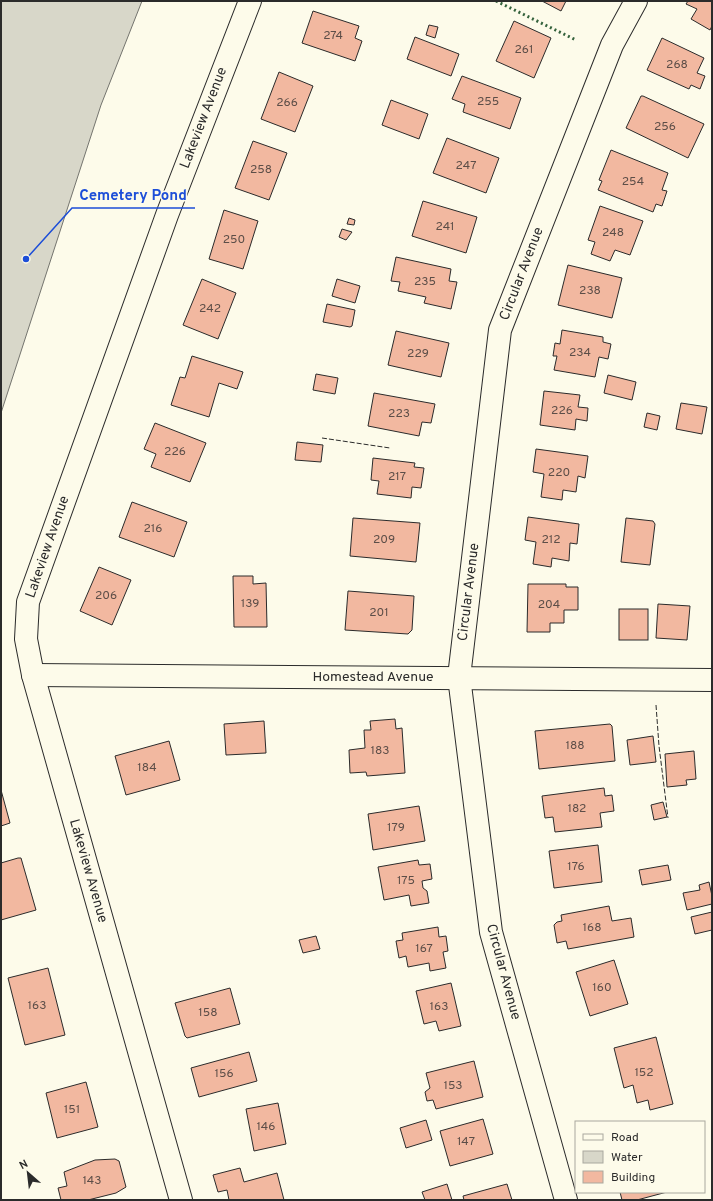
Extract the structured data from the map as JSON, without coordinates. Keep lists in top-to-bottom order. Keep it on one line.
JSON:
{"streets":{"street":["Lakeview Avenue","Circular Avenue","Homestead Avenue"]},"crossings":[["Lakeview Avenue","Homestead Avenue"],["Circular Avenue","Homestead Avenue"]],"places":["Cemetery Pond"],"house_numbers":["274","261","268","255","266","256","247","258","254","241","248","250","235","238","242","234","229","226","223","226","220","217","216","209","212","206","139","204","201","188","183","184","182","179","176","175","168","167","160","163","163","158","152","156","153","151","146","147","143"],"legend":["Road","Water","Building"],"north":"top left"}
